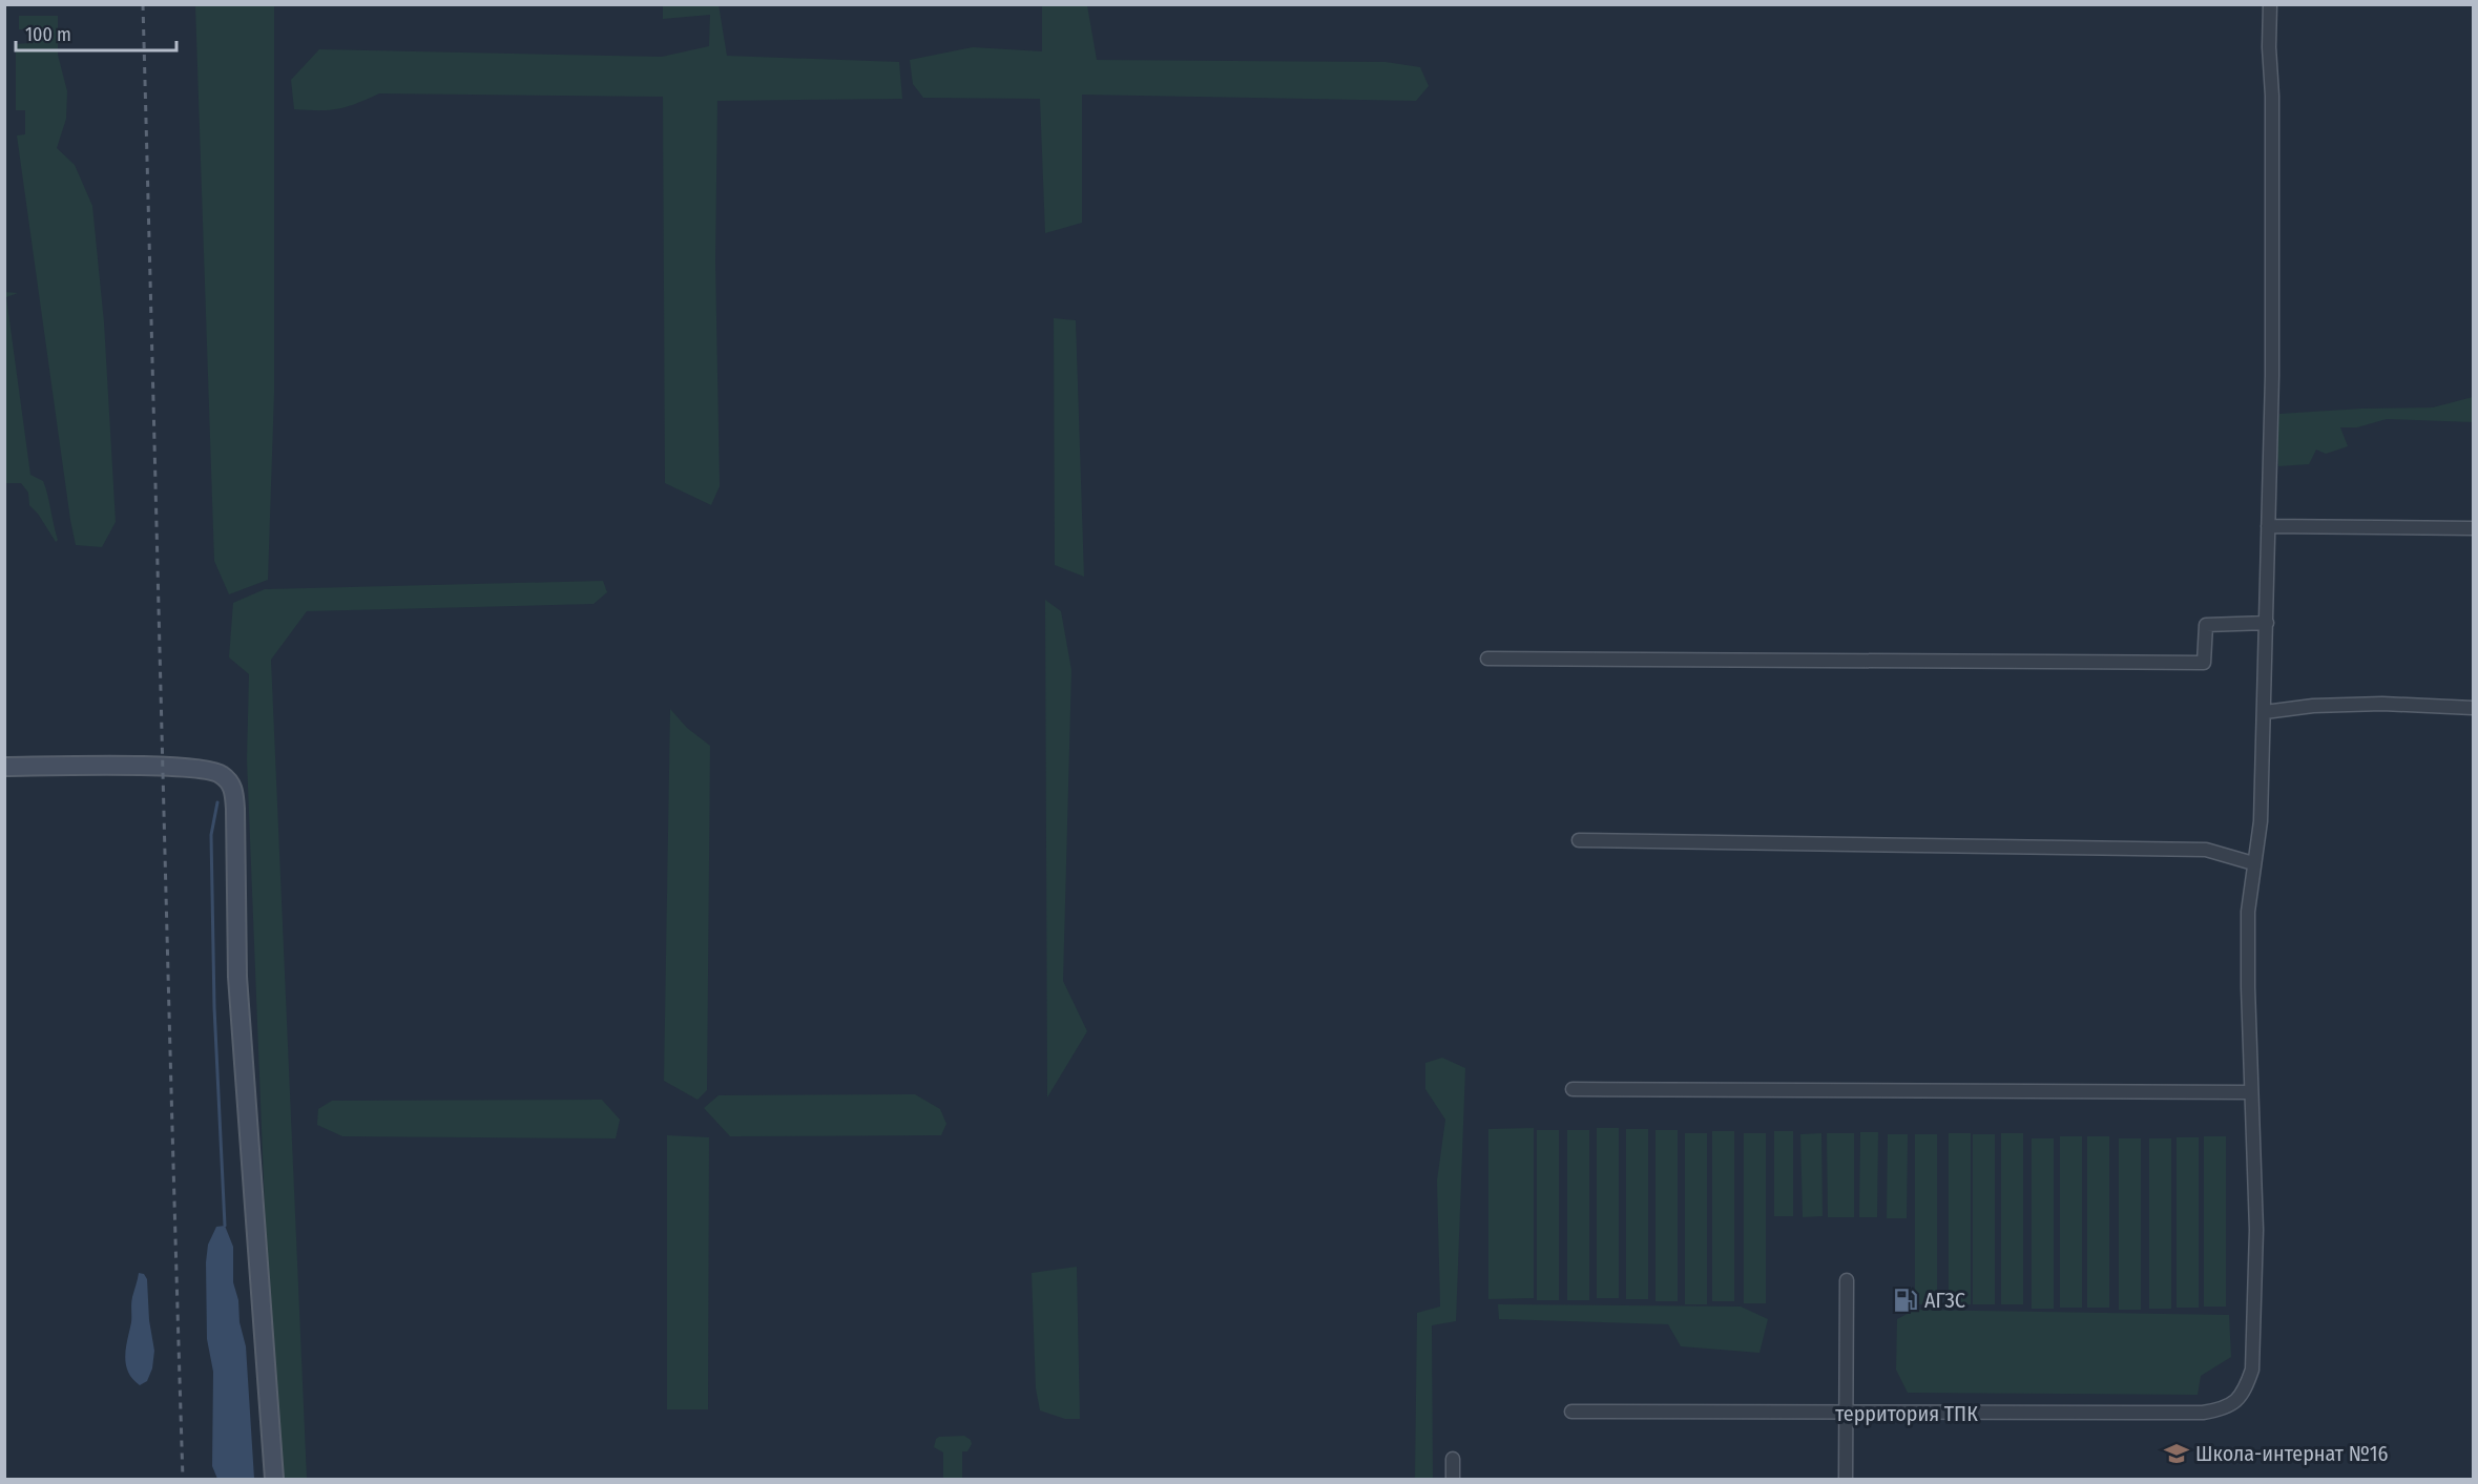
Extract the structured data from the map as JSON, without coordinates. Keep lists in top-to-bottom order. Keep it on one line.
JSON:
{"streets":{"street":["территория ТПК"]},"places":{"fuel station":["АГЗС"],"school or university":["Школа-интернат №16"]},"scale_bar":"100 m"}
